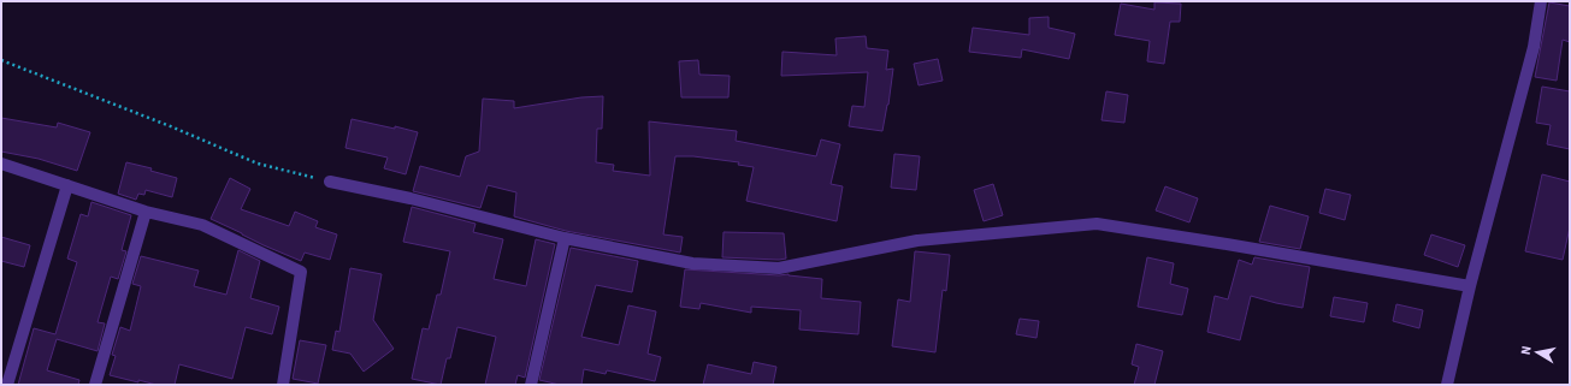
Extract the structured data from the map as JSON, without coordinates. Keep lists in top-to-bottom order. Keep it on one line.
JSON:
{"north":"left"}
